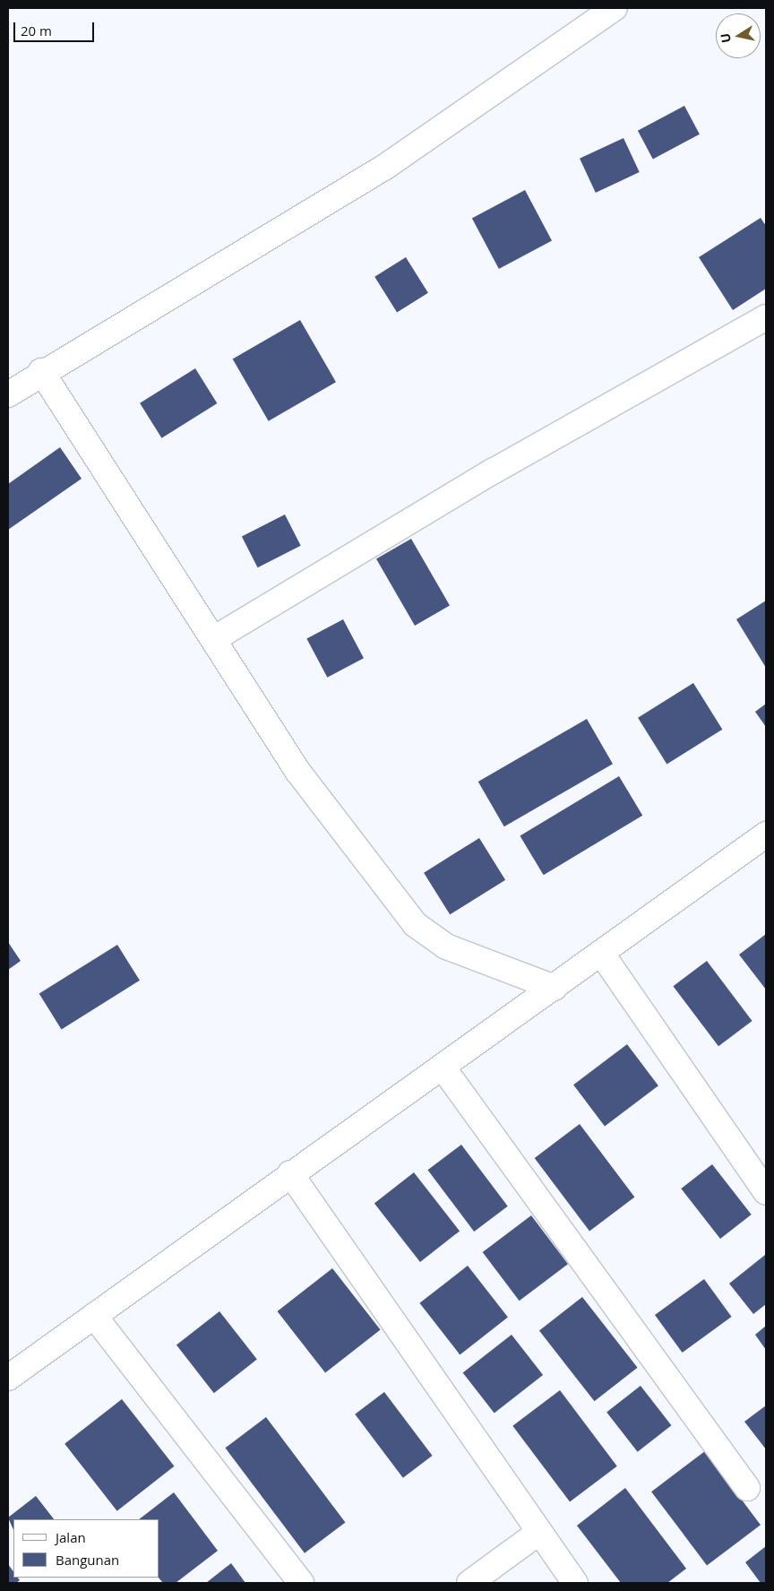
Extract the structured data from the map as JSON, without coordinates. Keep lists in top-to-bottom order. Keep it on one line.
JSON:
{"legend":["Jalan","Bangunan"],"scale_bar":"20 m","north":"left"}
